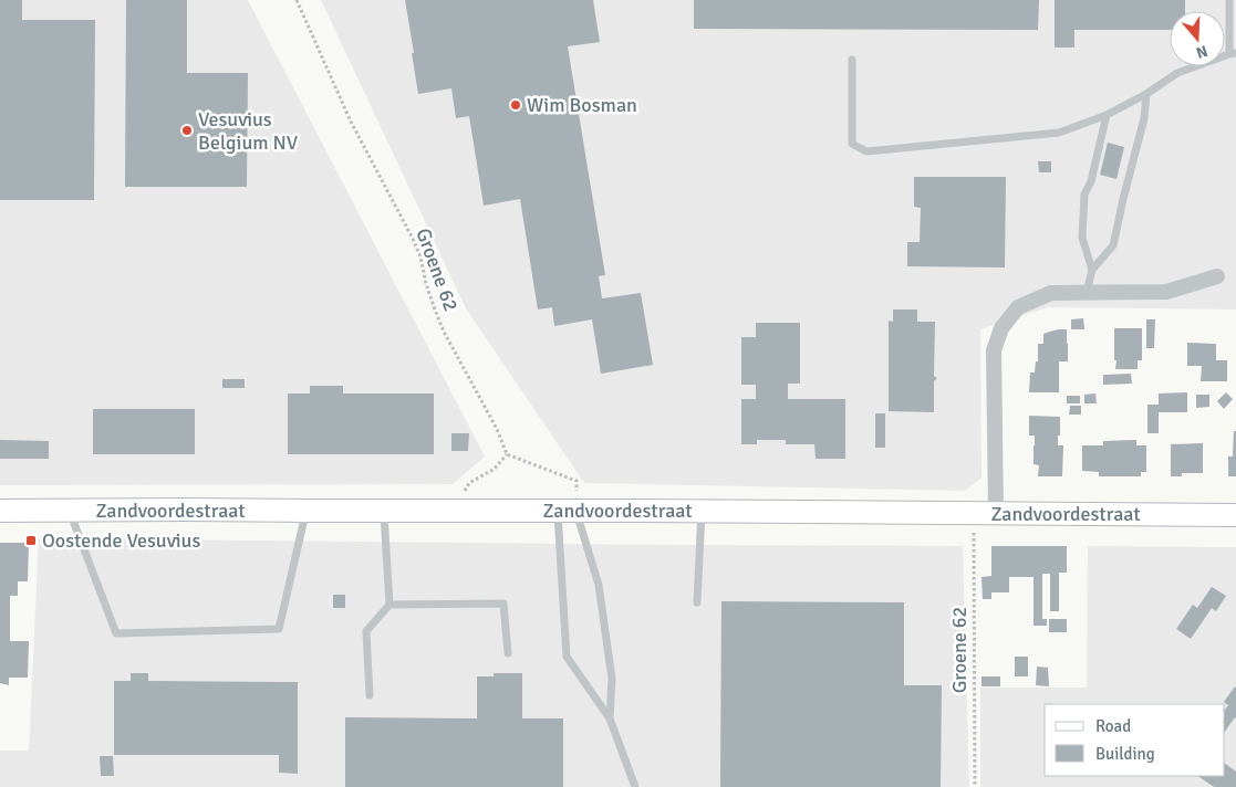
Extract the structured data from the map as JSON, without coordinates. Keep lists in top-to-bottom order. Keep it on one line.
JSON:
{"streets":{"main road":["Zandvoordestraat"],"path":["Groene 62"]},"crossings":[["Groene 62","Zandvoordestraat"]],"places":{"other":["Wim Bosman","Vesuvius Belgium NV"],"transit":["Oostende Vesuvius"]},"legend":["Road","Building"],"north":"bottom"}
